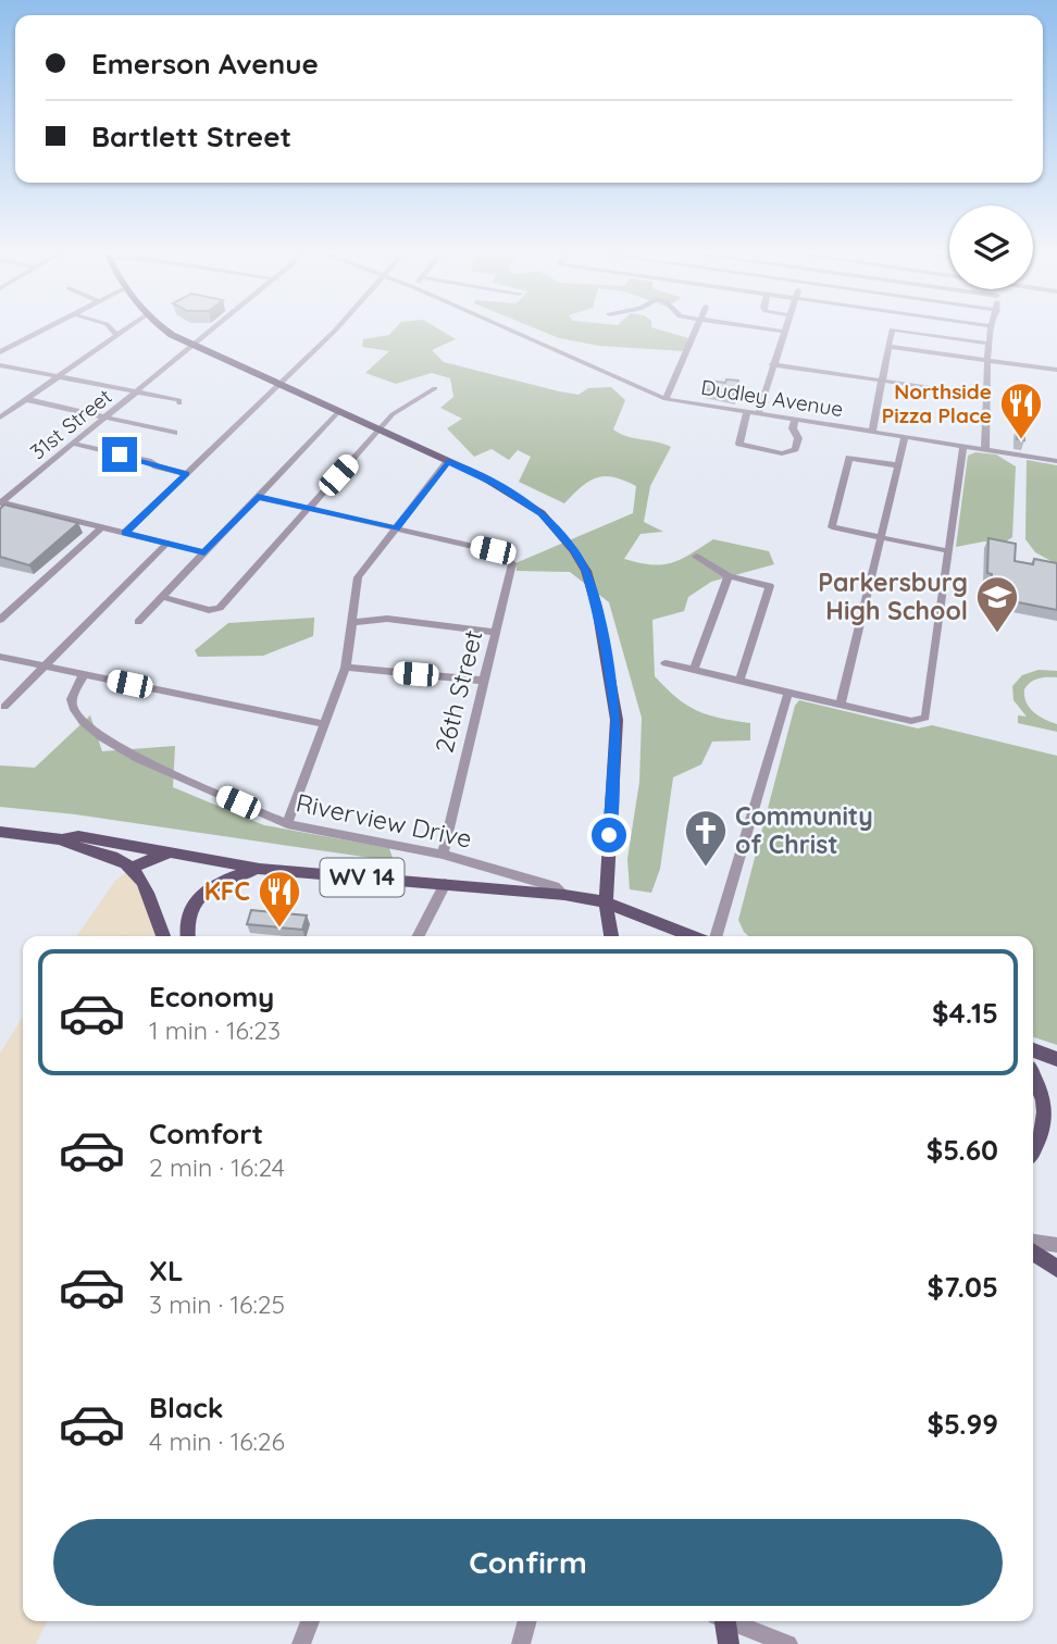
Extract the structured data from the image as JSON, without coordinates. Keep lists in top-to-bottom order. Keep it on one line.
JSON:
{"streets":{"main road":["WV 14"],"street":["Dudley Avenue","31st Street","26th Street","Riverview Drive"]},"crossings":[["26th Street","Riverview Drive"],["Riverview Drive","WV 14"]],"places":{"restaurant":["Northside Pizza Place","KFC"],"school or university":["Parkersburg High School"],"church":["Community of Christ"]},"page":{"banner":["Emerson Avenue","Bartlett Street"],"list":[{"name":"Economy","note":"1 min · 16:23","value":"$4.15"},{"name":"Comfort","note":"2 min · 16:24","value":"$5.60"},{"name":"XL","note":"3 min · 16:25","value":"$7.05"},{"name":"Black","note":"4 min · 16:26","value":"$5.99"}],"buttons":"Confirm"}}
